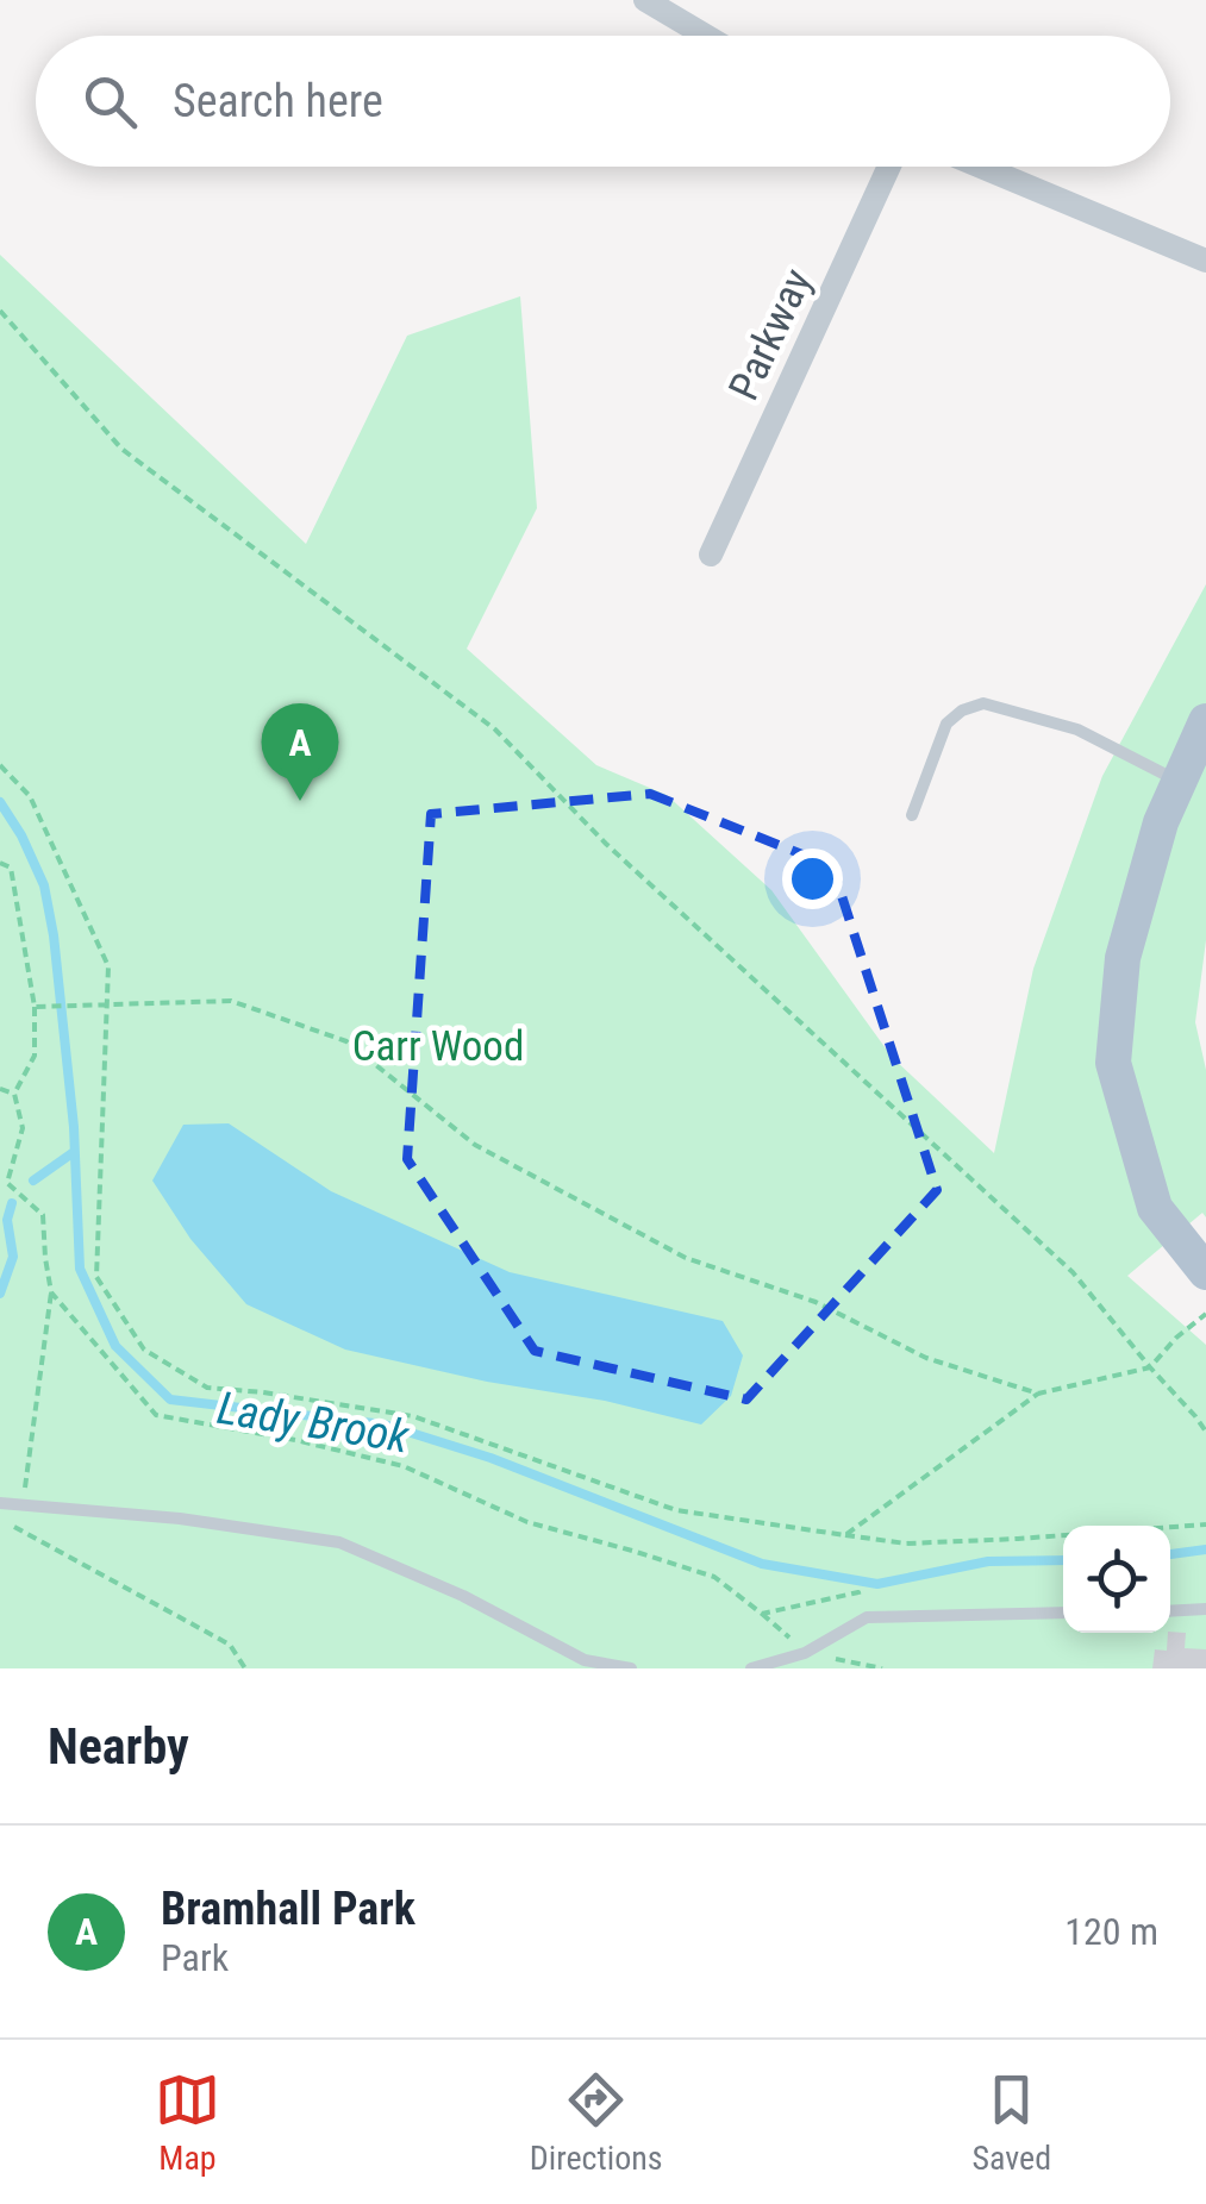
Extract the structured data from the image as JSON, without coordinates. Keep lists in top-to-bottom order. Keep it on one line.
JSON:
{"streets":{"street":["Parkway"]},"water":["Lady Brook"],"parks":["Carr Wood"],"page":{"search":"Search here","pins":"A","heading":"Nearby","list":[{"mark":"A","name":"Bramhall Park","note":"Park","value":"120 m"}],"nav":["Map","Directions","Saved"]}}
